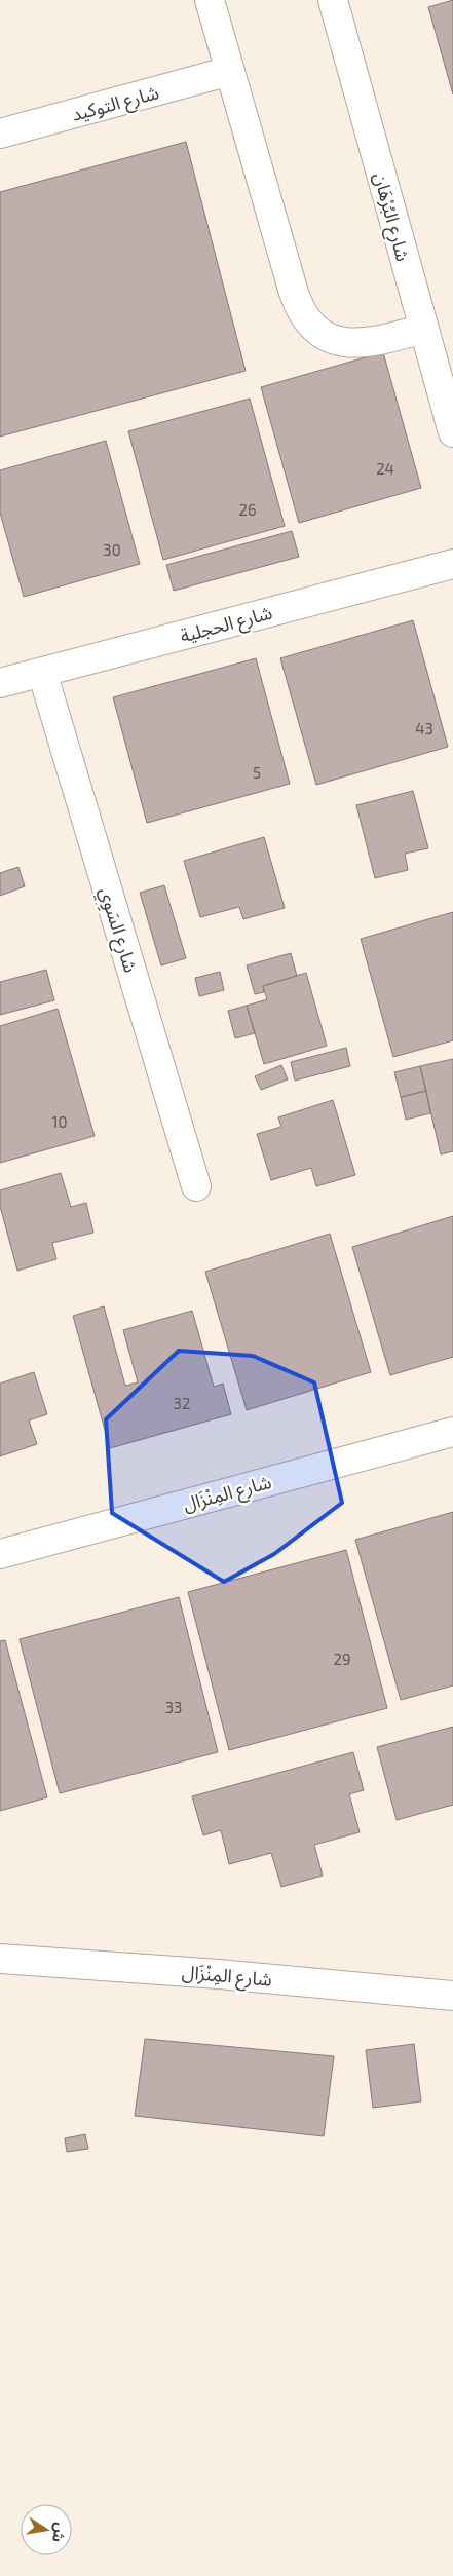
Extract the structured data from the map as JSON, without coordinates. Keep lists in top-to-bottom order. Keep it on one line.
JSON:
{"streets":{"street":["شارع التوكيد","شارع البُرْهَان","شارع الحجلية","شارع السَوِي","شارع المِنْزَال"]},"crossings":[["شارع الحجلية","شارع السَوِي"]],"house_numbers":["24","26","30","43","5","10","32","29","33"],"north":"right"}
